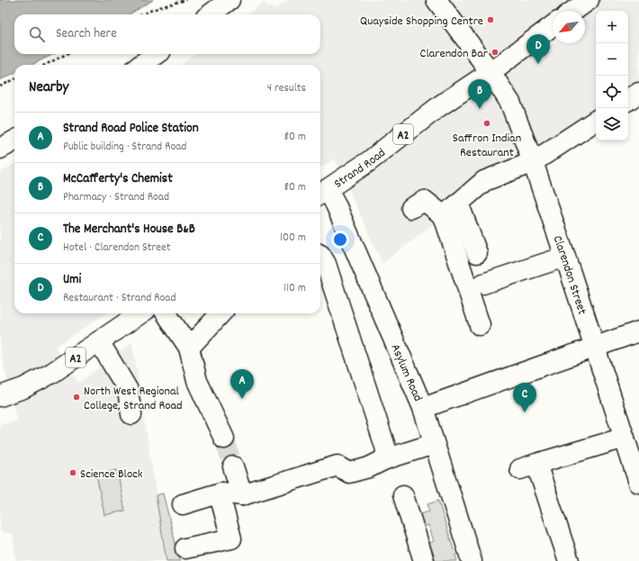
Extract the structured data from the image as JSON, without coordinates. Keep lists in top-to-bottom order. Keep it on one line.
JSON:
{"streets":{"main road":["A2","Strand Road","Clarendon Street","Asylum Road"]},"crossings":[["Strand Road","Clarendon Street"],["Strand Road","Asylum Road"]],"places":["Quayside Shopping Centre","Clarendon Bar","Saffron Indian Restaurant","North West Regional College, Strand Road","Science Block"],"north":"bottom left","page":{"map_buttons":["+","−"],"search":"Search here","pins":["D","B","A","C"],"heading":["Nearby","4 results"],"list":[{"mark":"A","name":"Strand Road Police Station","note":"Public building · Strand Road","value":"80 m"},{"mark":"B","name":"McCafferty's Chemist","note":"Pharmacy · Strand Road","value":"80 m"},{"mark":"C","name":"The Merchant's House B&B","note":"Hotel · Clarendon Street","value":"100 m"},{"mark":"D","name":"Umi","note":"Restaurant · Strand Road","value":"110 m"}]}}
